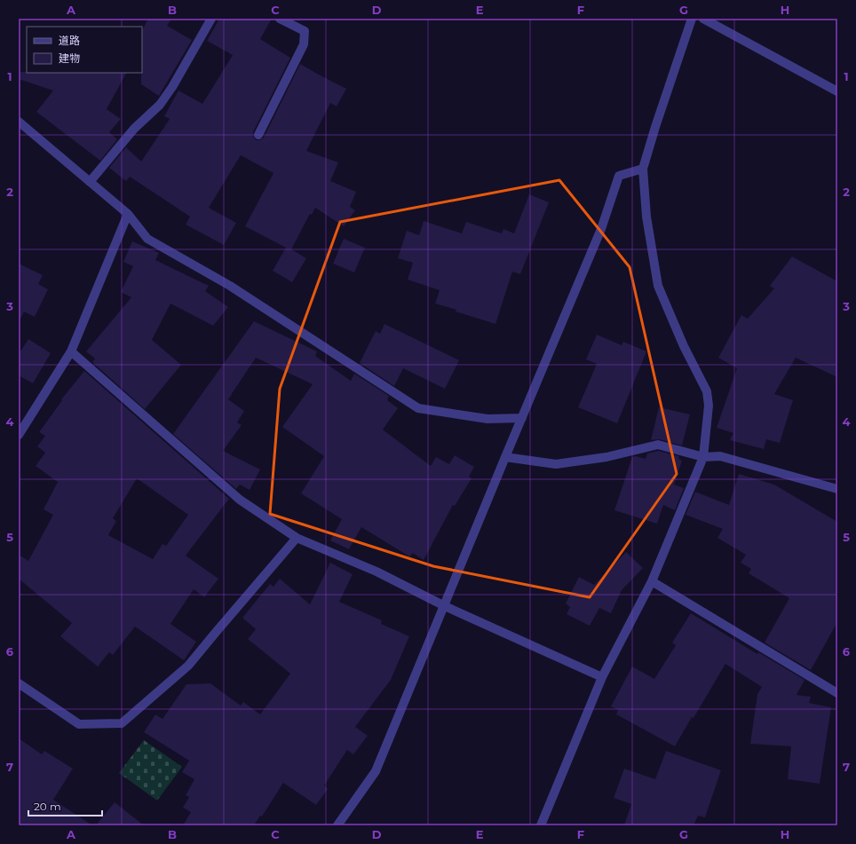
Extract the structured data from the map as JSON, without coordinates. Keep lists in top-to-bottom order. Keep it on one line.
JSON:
{"legend":["道路","建物"],"scale_bar":"20 m","grid":{"columns":["A","B","C","D","E","F","G","H"],"rows":["1","2","3","4","5","6","7"]}}
